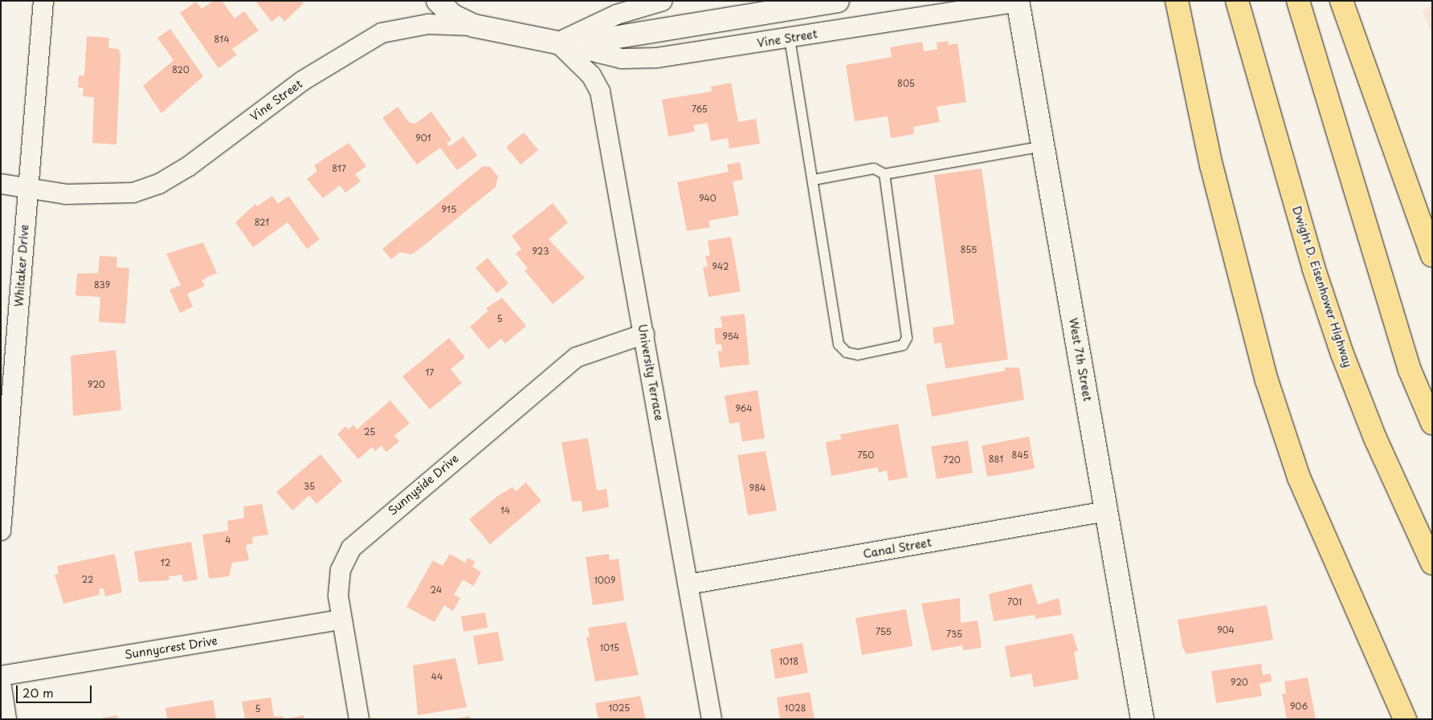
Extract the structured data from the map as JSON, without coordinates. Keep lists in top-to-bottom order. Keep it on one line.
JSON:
{"streets":{"highway":["Dwight D. Eisenhower Highway"],"street":["Vine Street","Whitaker Drive","West 7th Street","University Terrace","Sunnyside Drive","Canal Street","Sunnycrest Drive"]},"crossings":[["Vine Street","Whitaker Drive"],["Vine Street","West 7th Street"],["Vine Street","University Terrace"],["West 7th Street","Canal Street"],["University Terrace","Sunnyside Drive"],["University Terrace","Canal Street"],["Sunnyside Drive","Sunnycrest Drive"]],"house_numbers":["814","820","805","765","901","817","940","915","821","855","923","942","839","5","954","17","920","964","25","750","845","881","720","35","984","14","4","12","22","1009","24","701","904","755","735","1015","1018","44","920","906","1025","1028","5"],"scale_bar":"20 m"}
